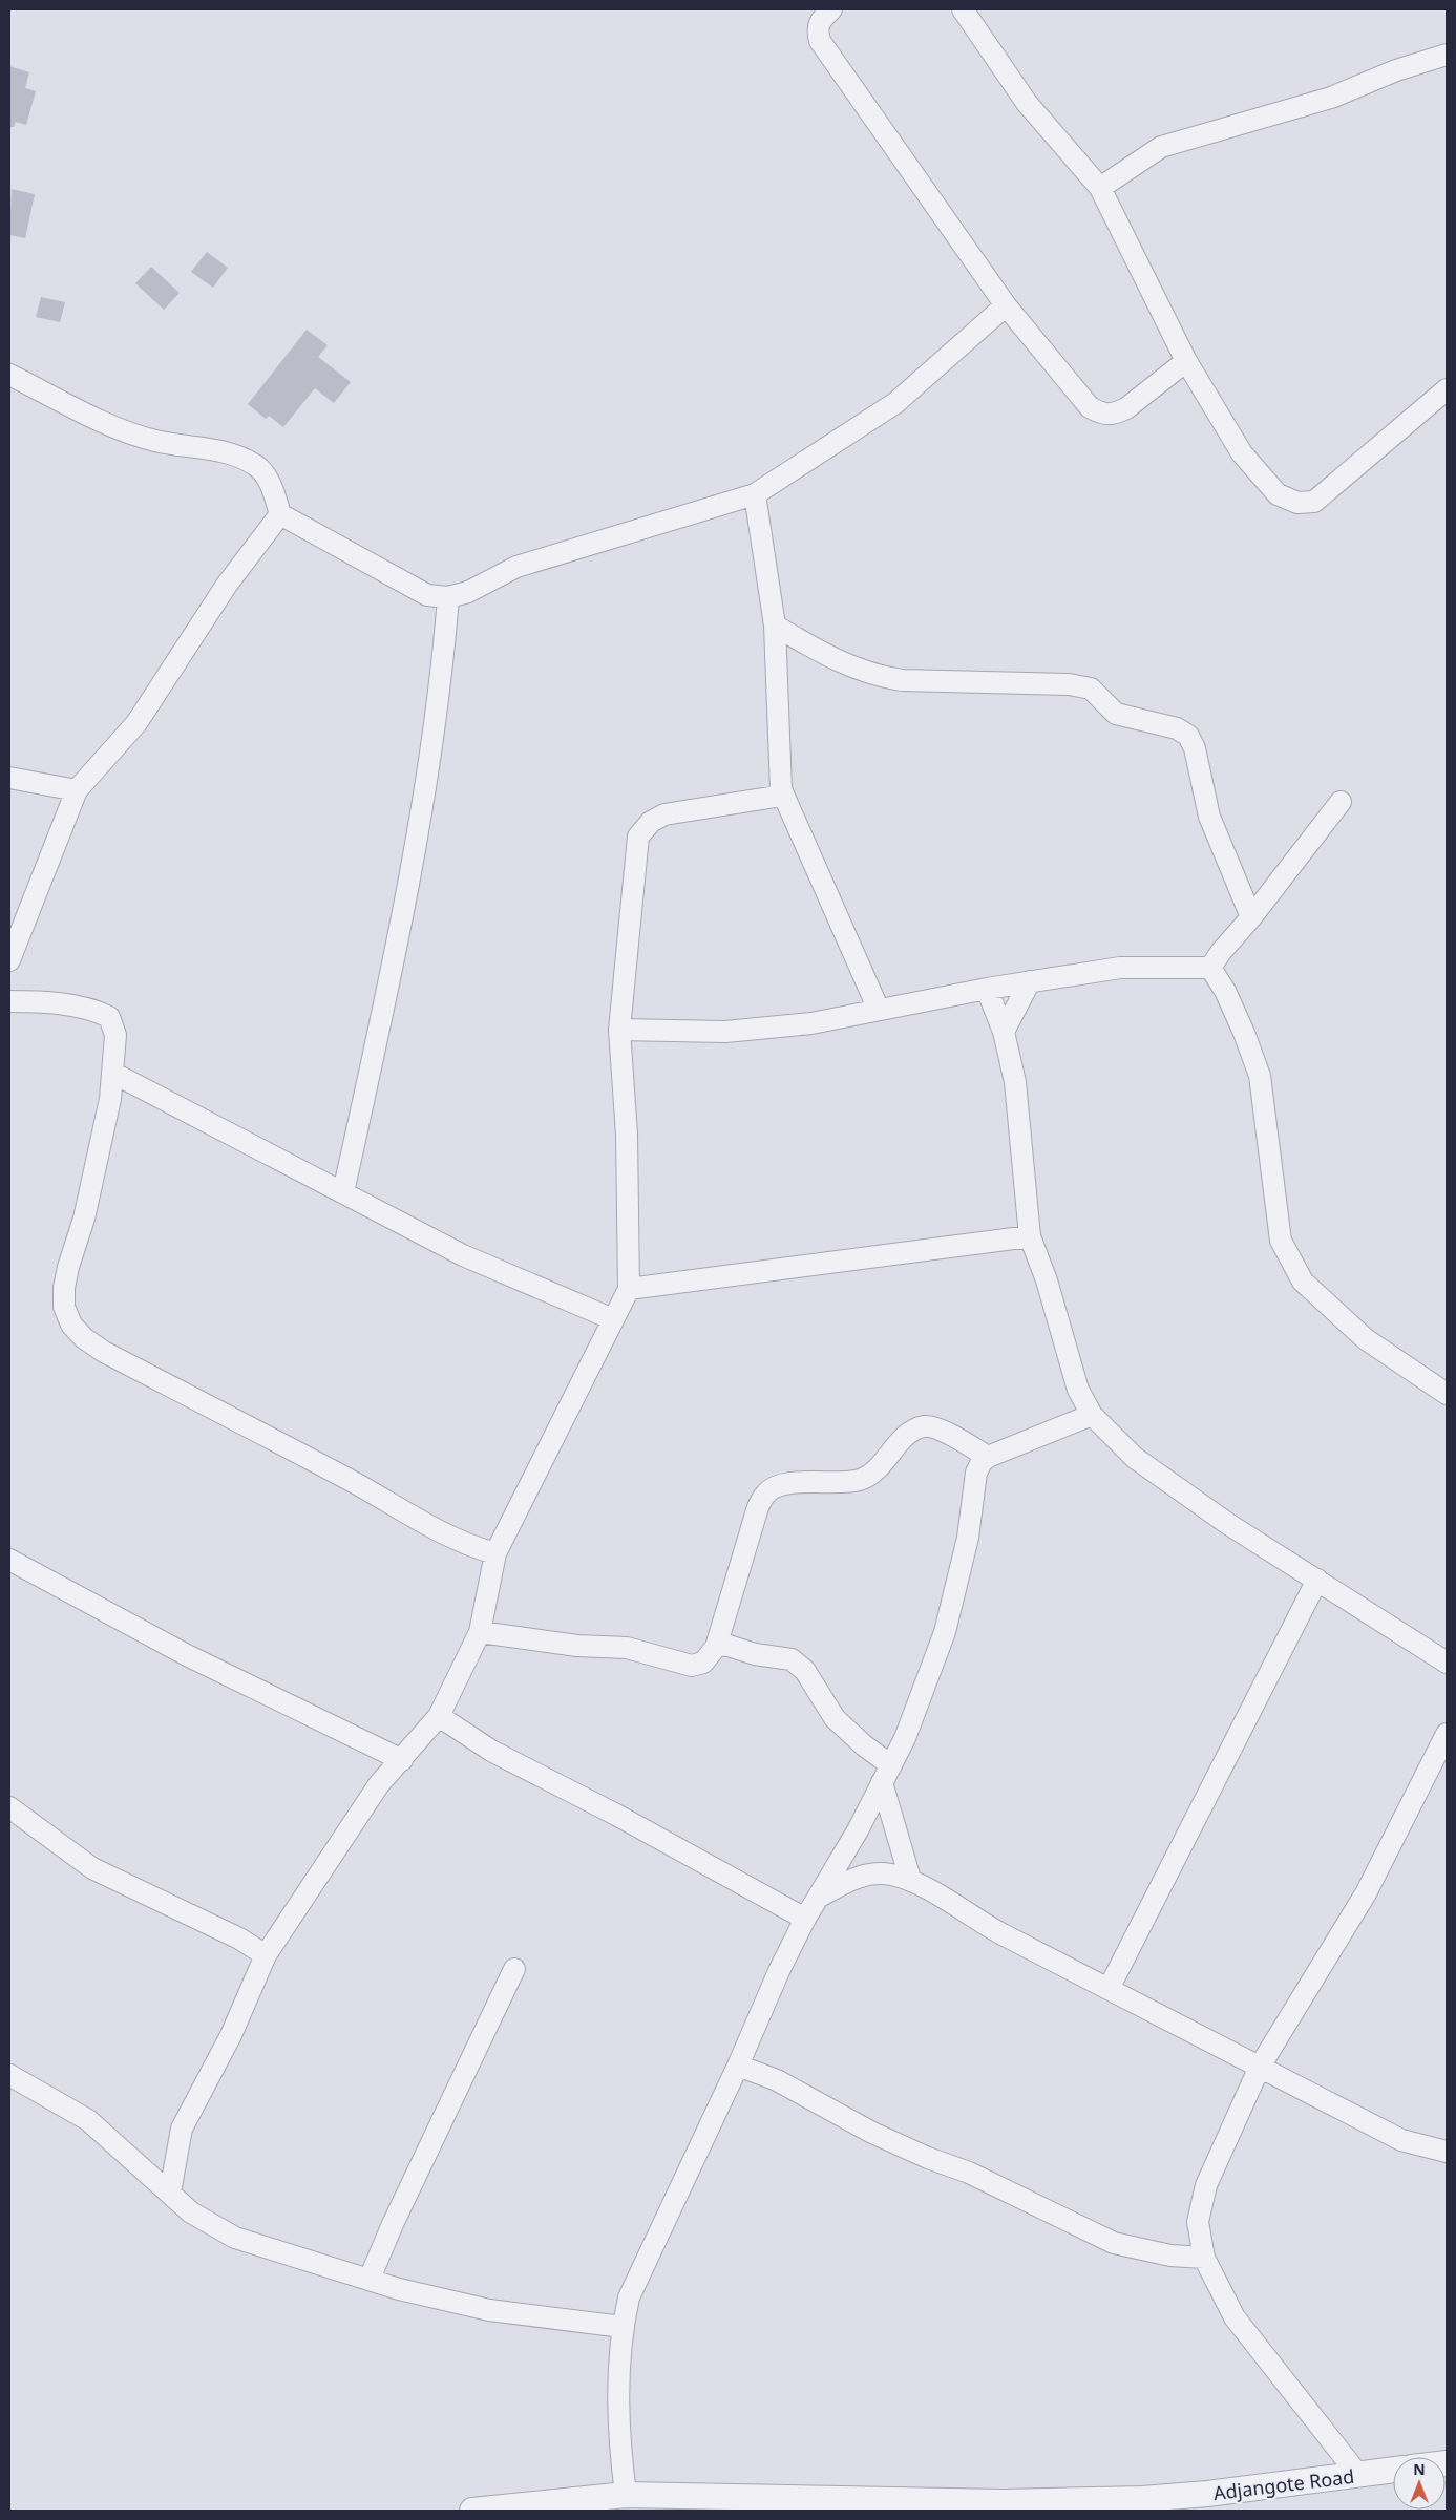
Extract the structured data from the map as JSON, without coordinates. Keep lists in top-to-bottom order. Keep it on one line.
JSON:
{"streets":{"street":["Adjangote Road"]},"north":"top"}
